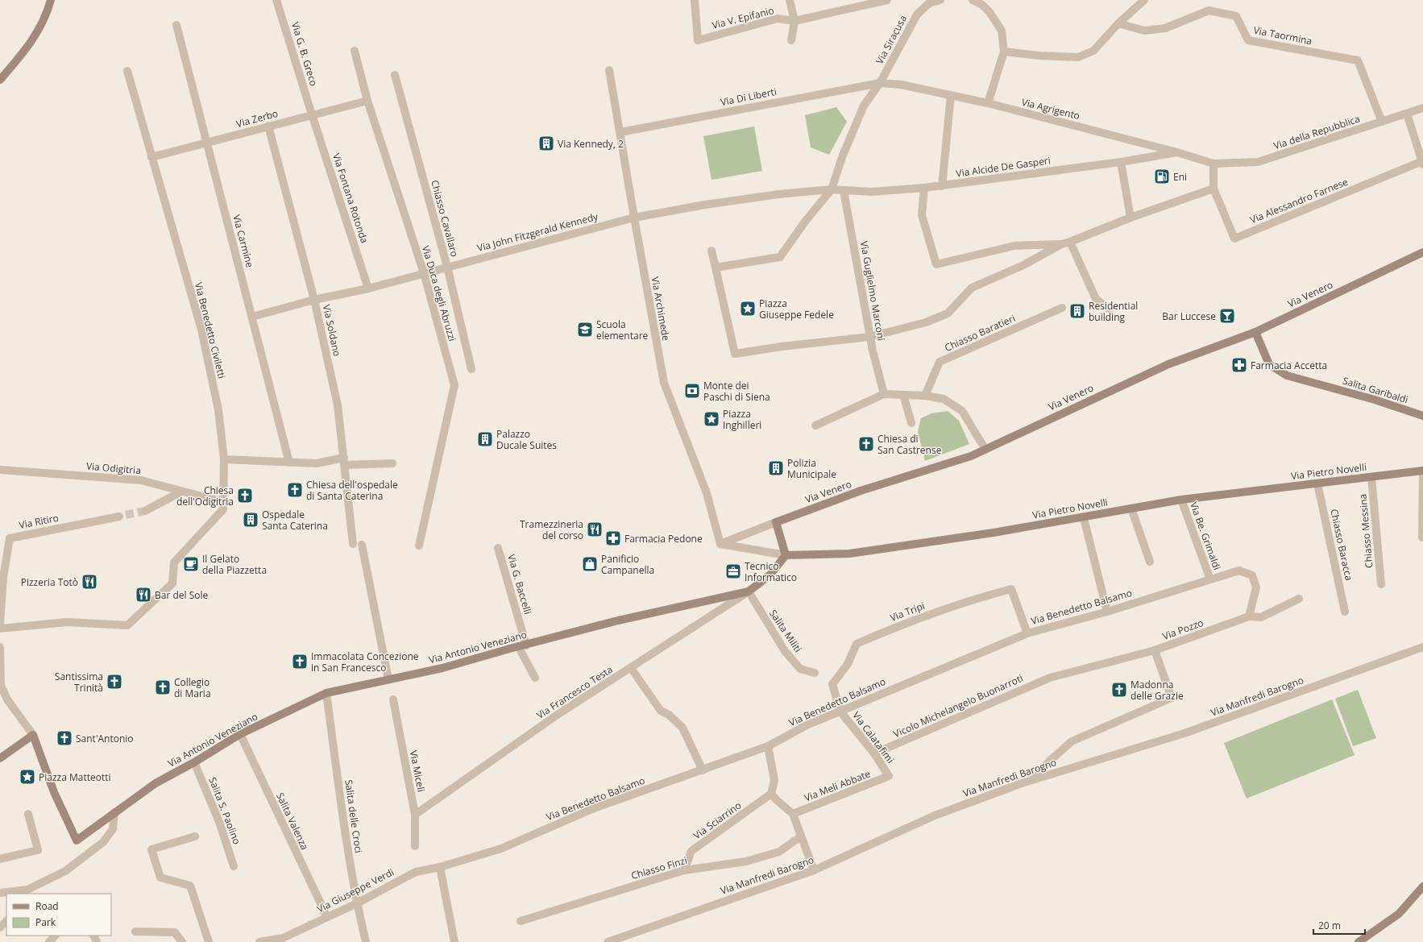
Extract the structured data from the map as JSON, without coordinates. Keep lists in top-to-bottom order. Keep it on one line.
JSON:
{"streets":{"street":["Via V. Epifanio","Via Taormina","Via Siracusa","Via G. B. Greco","Via Di Liberti","Via Agrigento","Via Zerbo","Via della Repubblica","Via Alcide De Gasperi","Via Fontana Rotonda","Via Alessandro Farnese","Chiasso Cavallaro","Via John Fitzgerald Kennedy","Via Carmine","Via Guglielmo Marconi","Via Duca degli Abruzzi","Via Venero","Via Archimede","Via Benedetto Civiletti","Via Soldano","Chiasso Baratieri","Salita Garibaldi","Via Odigitria","Via Pietro Novelli","Via Ritiro","Chiasso Messina","Via Be. Grimaldi","Chiasso Baracca","Via G. Baccelli","Via Benedetto Balsamo","Via Tripi","Via Pozzo","Salita Militi","Via Antonio Veneziano","Via Francesco Testa","Via Manfredi Barogno","Vicolo Michelangelo Buonarroti","Via Calatafimi","Via Miceli","Via Meli Abbate","Salita S. Paolino","Salita delle Croci","Via Sciarrino","Salita Valenza","Chiasso Finzi","Via Giuseppe Verdi"]},"crossings":[["Via Taormina","Via della Repubblica"],["Via Siracusa","Via Di Liberti"],["Via Siracusa","Via Agrigento"],["Via Siracusa","Via Alcide De Gasperi"],["Via Siracusa","Via John Fitzgerald Kennedy"],["Via G. B. Greco","Via Zerbo"],["Via G. B. Greco","Via Fontana Rotonda"],["Via Di Liberti","Via Agrigento"],["Via Di Liberti","Via Archimede"],["Via Agrigento","Via della Repubblica"],["Via Agrigento","Via Alcide De Gasperi"],["Via Zerbo","Via Fontana Rotonda"],["Via Zerbo","Via Carmine"],["Via Zerbo","Via Duca degli Abruzzi"],["Via Zerbo","Via Benedetto Civiletti"],["Via Zerbo","Via Soldano"],["Via Alcide De Gasperi","Via John Fitzgerald Kennedy"],["Via Alcide De Gasperi","Via Guglielmo Marconi"],["Via Fontana Rotonda","Via John Fitzgerald Kennedy"],["Chiasso Cavallaro","Via John Fitzgerald Kennedy"],["Via John Fitzgerald Kennedy","Via Carmine"],["Via John Fitzgerald Kennedy","Via Duca degli Abruzzi"],["Via John Fitzgerald Kennedy","Via Archimede"],["Via John Fitzgerald Kennedy","Via Soldano"],["Via Venero","Via Archimede"],["Via Venero","Salita Garibaldi"],["Via Venero","Via Pietro Novelli"],["Via Archimede","Via Pietro Novelli"],["Via Benedetto Civiletti","Via Odigitria"],["Via Pietro Novelli","Chiasso Messina"],["Via Pietro Novelli","Via Be. Grimaldi"],["Via Pietro Novelli","Chiasso Baracca"],["Via Be. Grimaldi","Via Benedetto Balsamo"],["Via G. Baccelli","Via Antonio Veneziano"],["Via Benedetto Balsamo","Via Tripi"],["Via Benedetto Balsamo","Via Pozzo"],["Via Benedetto Balsamo","Via Calatafimi"],["Via Benedetto Balsamo","Via Giuseppe Verdi"],["Via Tripi","Via Calatafimi"],["Via Pozzo","Vicolo Michelangelo Buonarroti"],["Salita Militi","Via Antonio Veneziano"],["Salita Militi","Via Francesco Testa"],["Via Antonio Veneziano","Via Francesco Testa"],["Via Antonio Veneziano","Salita S. Paolino"],["Via Antonio Veneziano","Salita delle Croci"],["Via Antonio Veneziano","Salita Valenza"],["Via Francesco Testa","Via Miceli"],["Vicolo Michelangelo Buonarroti","Via Calatafimi"],["Via Calatafimi","Via Meli Abbate"],["Salita delle Croci","Via Giuseppe Verdi"],["Via Sciarrino","Chiasso Finzi"],["Salita Valenza","Via Giuseppe Verdi"]],"places":{"building":["Via Kennedy, 2","Residential building","Palazzo Ducale Suites","Polizia Municipale","Ospedale Santa Caterina"],"fuel station":["Eni"],"place":["Piazza Giuseppe Fedele","Piazza Inghilleri","Piazza Matteotti"],"bar":["Bar Luccese"],"school or university":["Scuola elementare"],"pharmacy":["Farmacia Accetta","Farmacia Pedone"],"bank":["Monte dei Paschi di Siena"],"church":["Chiesa di San Castrense","Chiesa dell'ospedale di Santa Caterina","Chiesa dell'Odigitria","Immacolata Concezione in San Francesco","Santissima Trinità","Collegio di Maria","Madonna delle Grazie","Sant'Antonio"],"restaurant":["Tramezzineria del corso","Pizzeria Totò","Bar del Sole"],"cafe":["Il Gelato della Piazzetta"],"shop":["Panificio Campanella"],"office":["Tecnico Informatico"]},"legend":["Road","Park"],"scale_bar":"20 m"}
